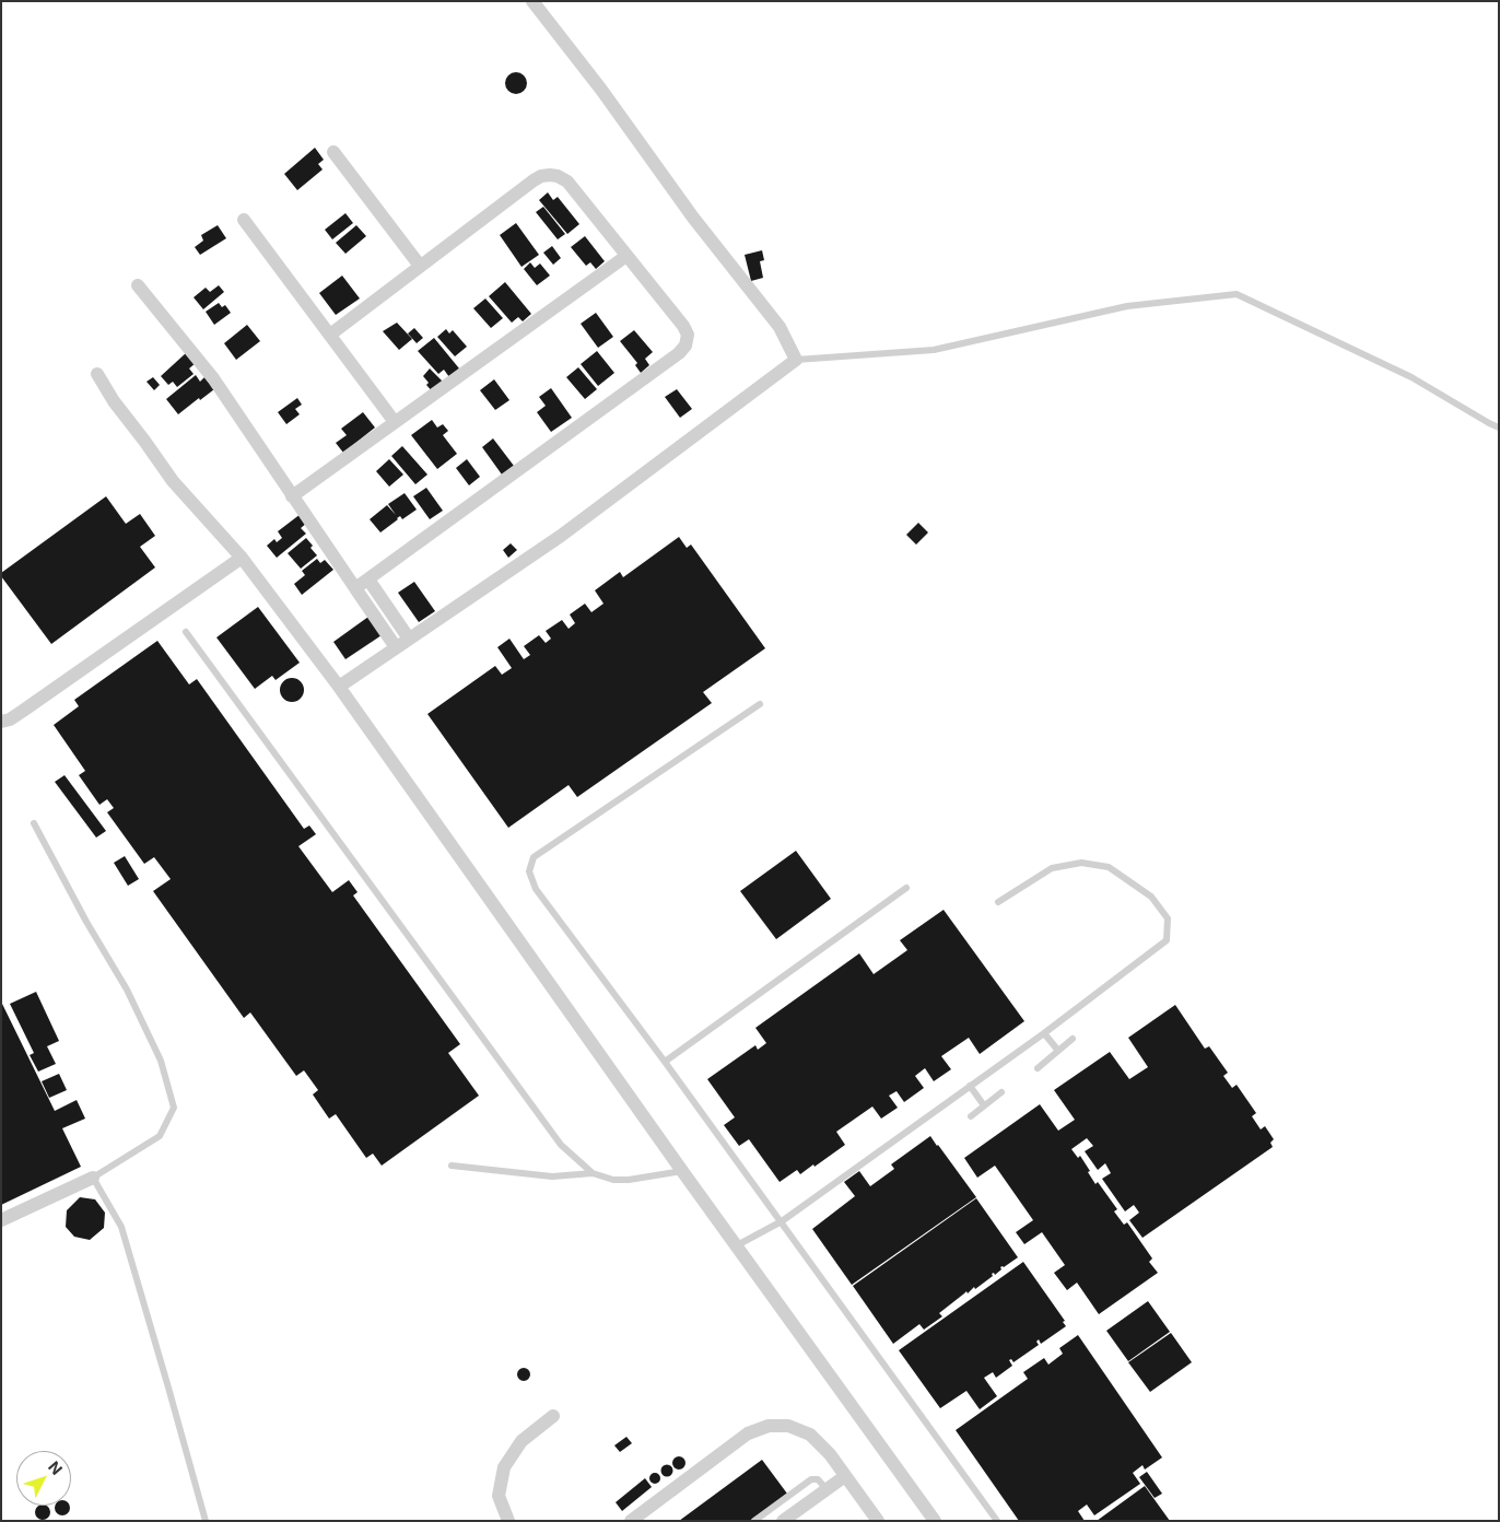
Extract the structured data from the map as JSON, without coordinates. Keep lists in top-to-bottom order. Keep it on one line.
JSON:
{"north":"top right"}
